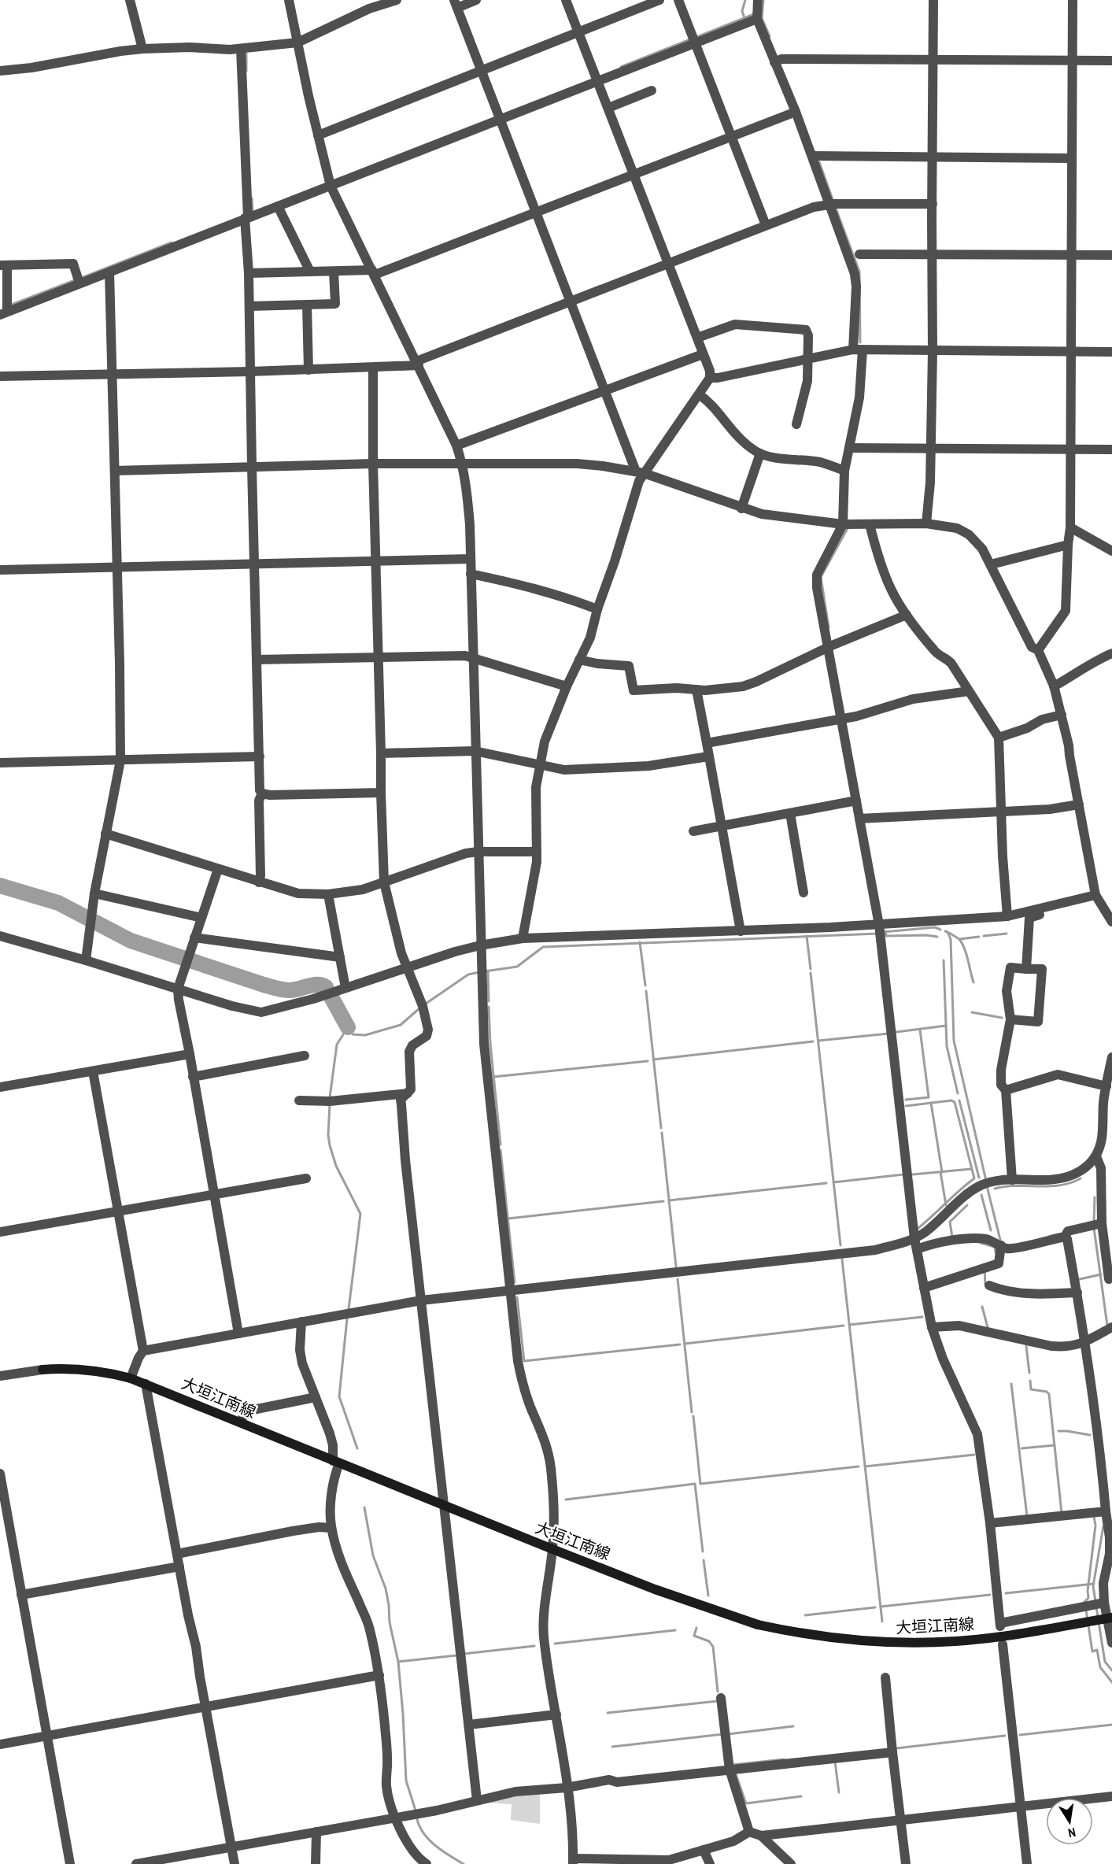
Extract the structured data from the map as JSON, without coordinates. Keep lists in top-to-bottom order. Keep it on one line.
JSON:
{"streets":{"main road":["大垣江南線"]},"north":"bottom"}
